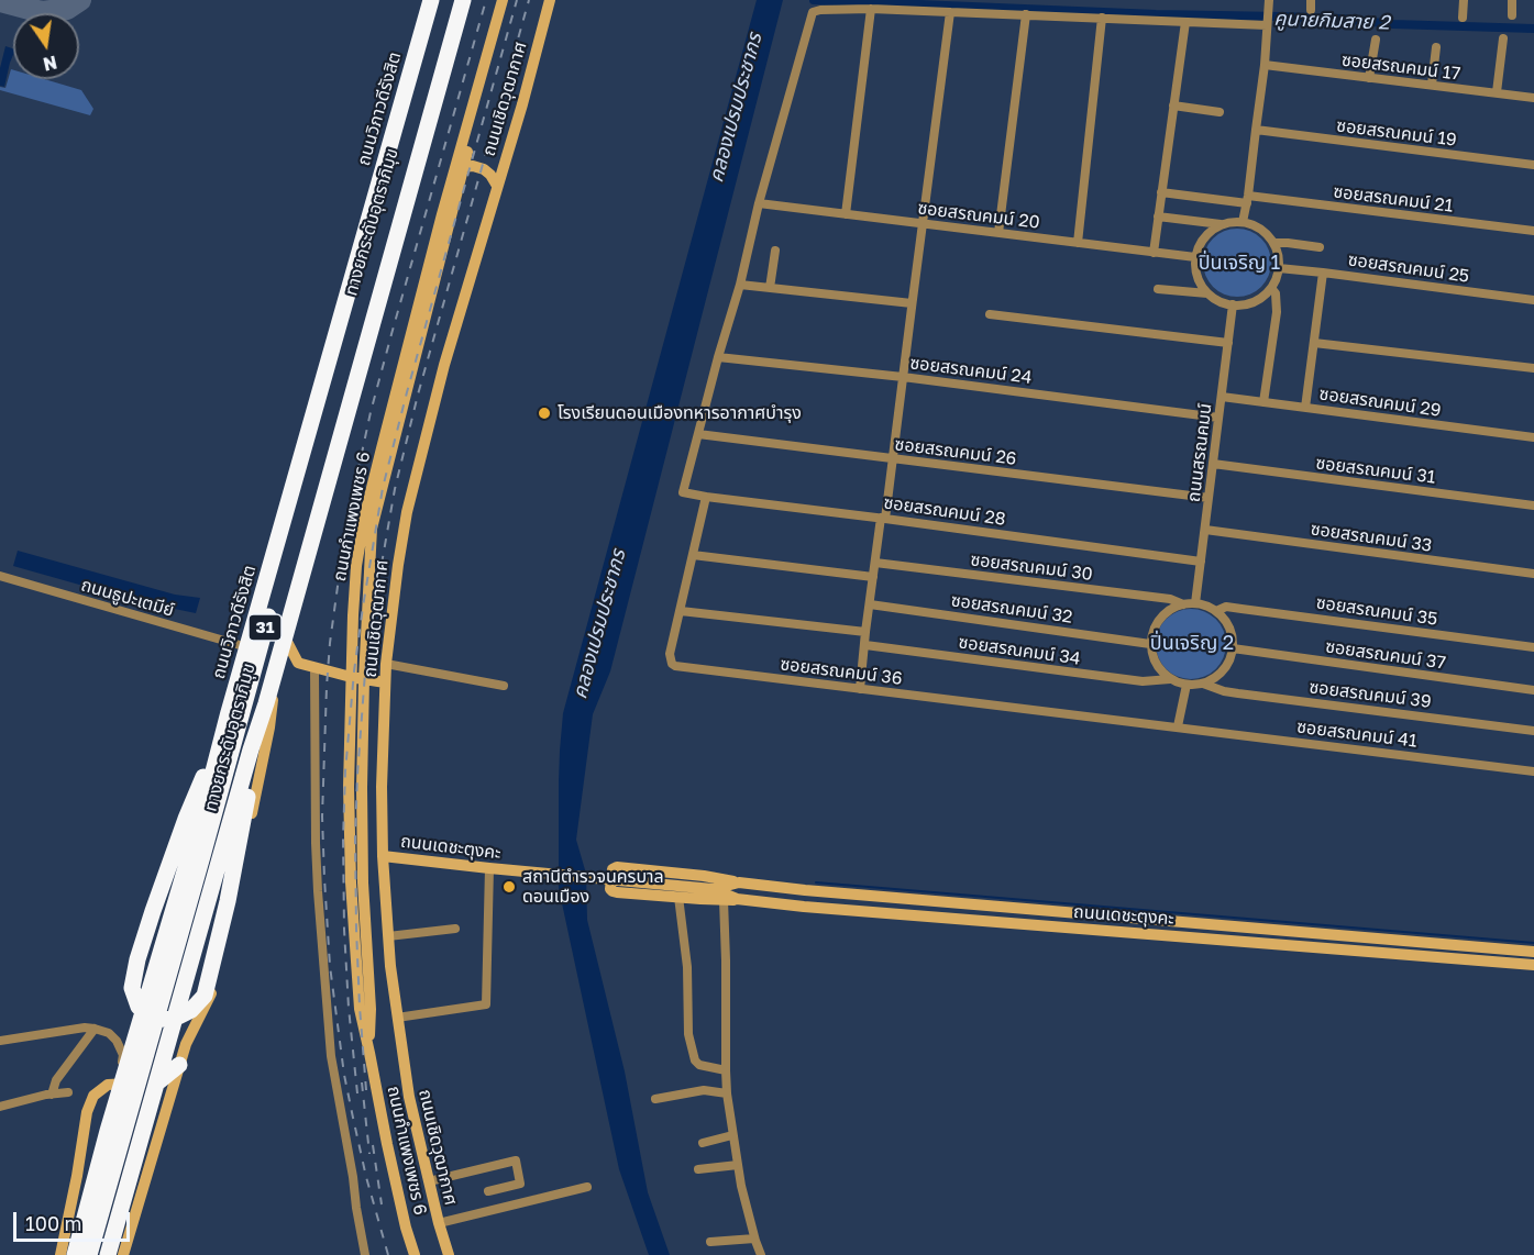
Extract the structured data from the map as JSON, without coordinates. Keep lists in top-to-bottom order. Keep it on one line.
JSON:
{"streets":{"highway":["ถนนวิภาวดีรังสิต","ทางยกระดับอุตราภิมุข","31"],"main road":["ถนนเชิดวุฒากาศ","ถนนกำแพงเพชร 6","ถนนเดชะตุงคะ"],"street":["ซอยสรณคมน์ 17","ซอยสรณคมน์ 19","ซอยสรณคมน์ 21","ซอยสรณคมน์ 20","ซอยสรณคมน์ 25","ซอยสรณคมน์ 24","ซอยสรณคมน์ 29","ซอยสรณคมน์ 26","ถนนสรณคมน์","ซอยสรณคมน์ 31","ซอยสรณคมน์ 28","ซอยสรณคมน์ 33","ซอยสรณคมน์ 30","ถนนธูปะเตมีย์","ซอยสรณคมน์ 32","ซอยสรณคมน์ 35","ซอยสรณคมน์ 34","ซอยสรณคมน์ 37","ซอยสรณคมน์ 36","ซอยสรณคมน์ 39","ซอยสรณคมน์ 41"]},"crossings":[["ถนนเชิดวุฒากาศ","ถนนเดชะตุงคะ"],["ถนนวิภาวดีรังสิต","ถนนธูปะเตมีย์"],["ซอยสรณคมน์ 20","ซอยสรณคมน์ 25"],["ซอยสรณคมน์ 20","ถนนสรณคมน์"],["ซอยสรณคมน์ 25","ถนนสรณคมน์"],["ซอยสรณคมน์ 24","ถนนสรณคมน์"],["ซอยสรณคมน์ 29","ถนนสรณคมน์"],["ซอยสรณคมน์ 26","ถนนสรณคมน์"],["ซอยสรณคมน์ 26","ซอยสรณคมน์ 28"],["ถนนสรณคมน์","ซอยสรณคมน์ 31"],["ถนนสรณคมน์","ซอยสรณคมน์ 28"],["ถนนสรณคมน์","ซอยสรณคมน์ 33"],["ถนนสรณคมน์","ซอยสรณคมน์ 30"],["ถนนสรณคมน์","ซอยสรณคมน์ 32"],["ถนนสรณคมน์","ซอยสรณคมน์ 35"],["ถนนสรณคมน์","ซอยสรณคมน์ 34"],["ถนนสรณคมน์","ซอยสรณคมน์ 37"],["ถนนสรณคมน์","ซอยสรณคมน์ 39"],["ซอยสรณคมน์ 28","ซอยสรณคมน์ 36"],["ซอยสรณคมน์ 30","ซอยสรณคมน์ 32"],["ซอยสรณคมน์ 30","ซอยสรณคมน์ 35"],["ซอยสรณคมน์ 30","ซอยสรณคมน์ 34"],["ซอยสรณคมน์ 30","ซอยสรณคมน์ 37"],["ซอยสรณคมน์ 30","ซอยสรณคมน์ 39"],["ซอยสรณคมน์ 32","ซอยสรณคมน์ 35"],["ซอยสรณคมน์ 32","ซอยสรณคมน์ 34"],["ซอยสรณคมน์ 32","ซอยสรณคมน์ 37"],["ซอยสรณคมน์ 32","ซอยสรณคมน์ 39"],["ซอยสรณคมน์ 35","ซอยสรณคมน์ 34"],["ซอยสรณคมน์ 35","ซอยสรณคมน์ 37"],["ซอยสรณคมน์ 35","ซอยสรณคมน์ 39"],["ซอยสรณคมน์ 34","ซอยสรณคมน์ 37"],["ซอยสรณคมน์ 34","ซอยสรณคมน์ 39"],["ซอยสรณคมน์ 37","ซอยสรณคมน์ 39"],["ซอยสรณคมน์ 36","ซอยสรณคมน์ 41"]],"districts":["ปิ่นเจริญ 1","ปิ่นเจริญ 2"],"water":["คูนายกิมสาย 2","คลองเปรมประชากร"],"places":["โรงเรียนดอนเมืองทหารอากาศบำรุง","สถานีตำรวจนครบาล ดอนเมือง"],"scale_bar":"100 m","north":"bottom"}
